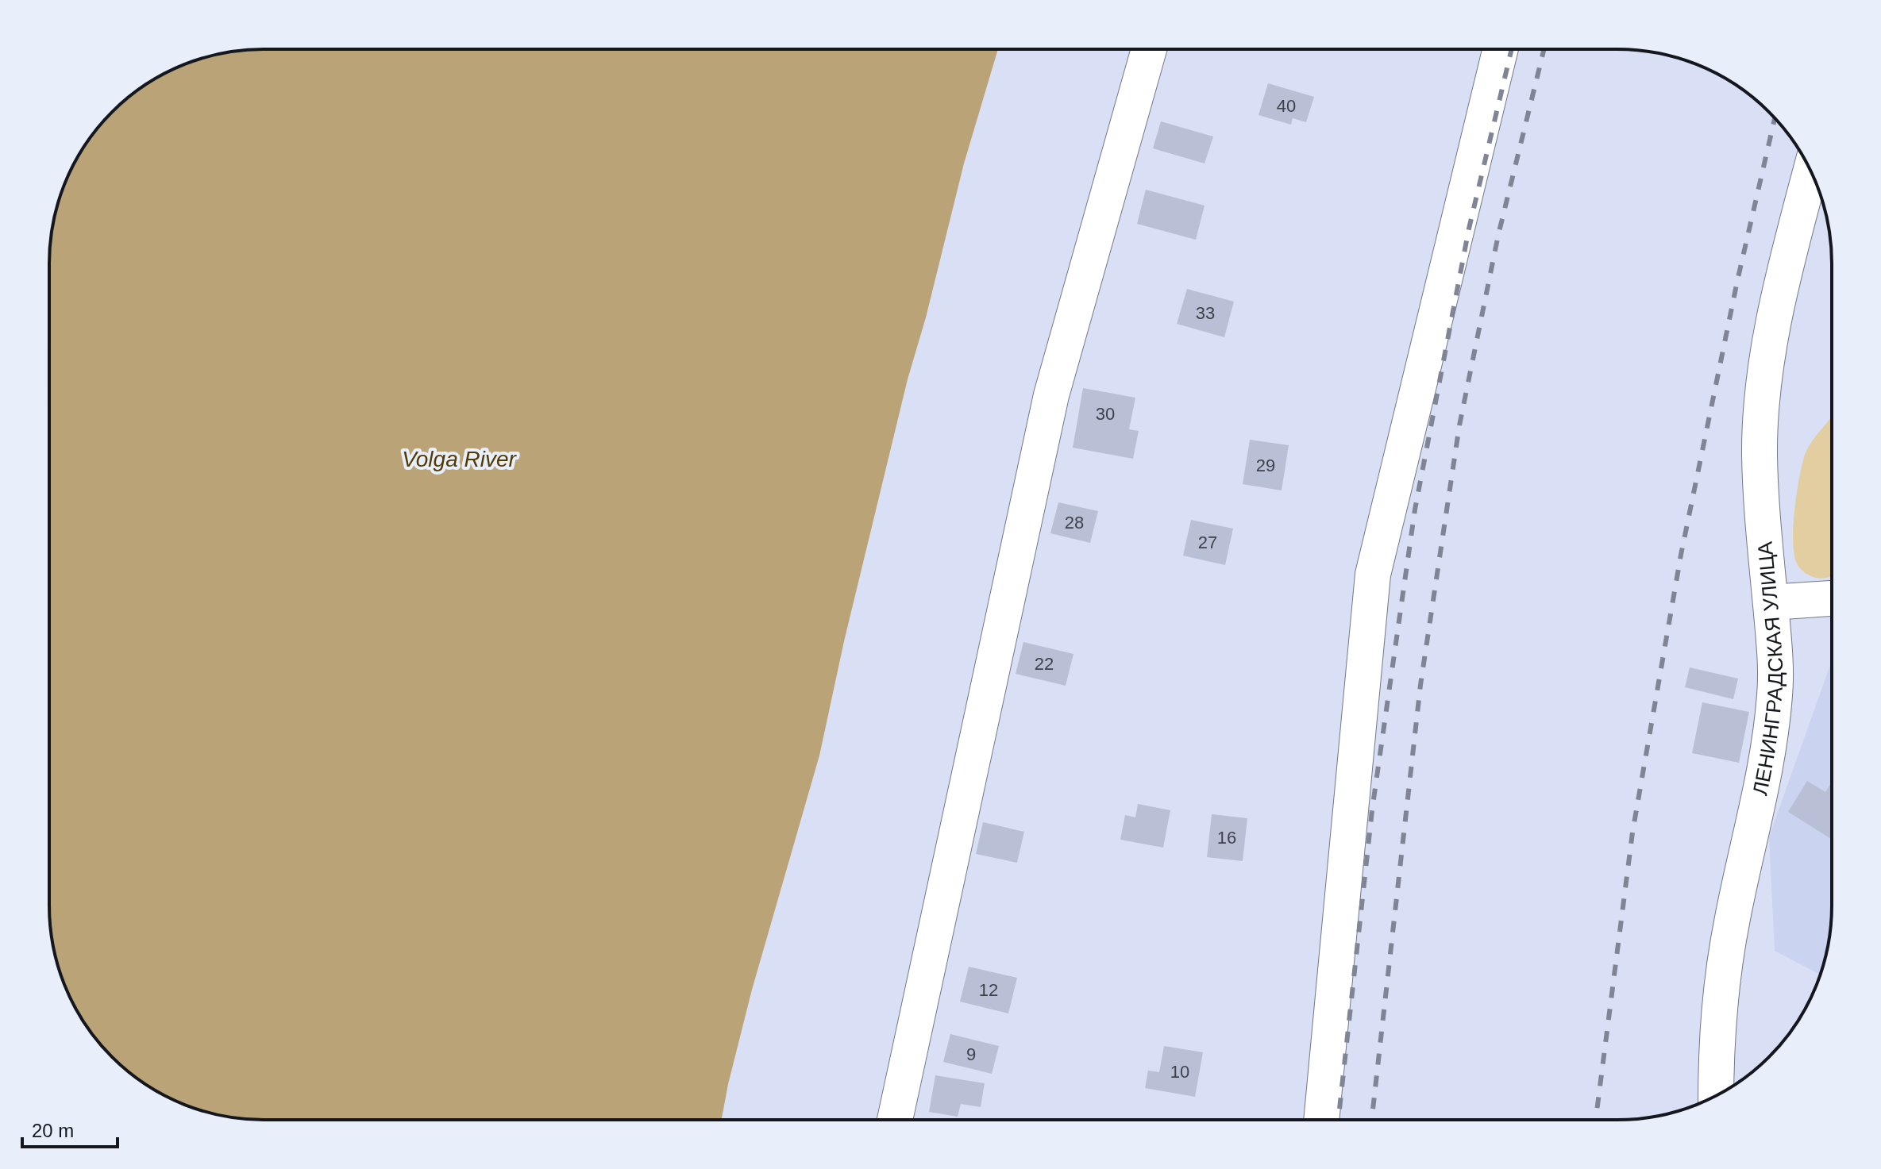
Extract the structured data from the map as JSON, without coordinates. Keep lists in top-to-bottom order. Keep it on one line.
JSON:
{"streets":{"street":["ЛЕНИНГРАДСКАЯ УЛИЦА"]},"water":["Volga River"],"house_numbers":["40","33","30","29","28","27","22","16","12","9","10"],"scale_bar":"20 m"}
